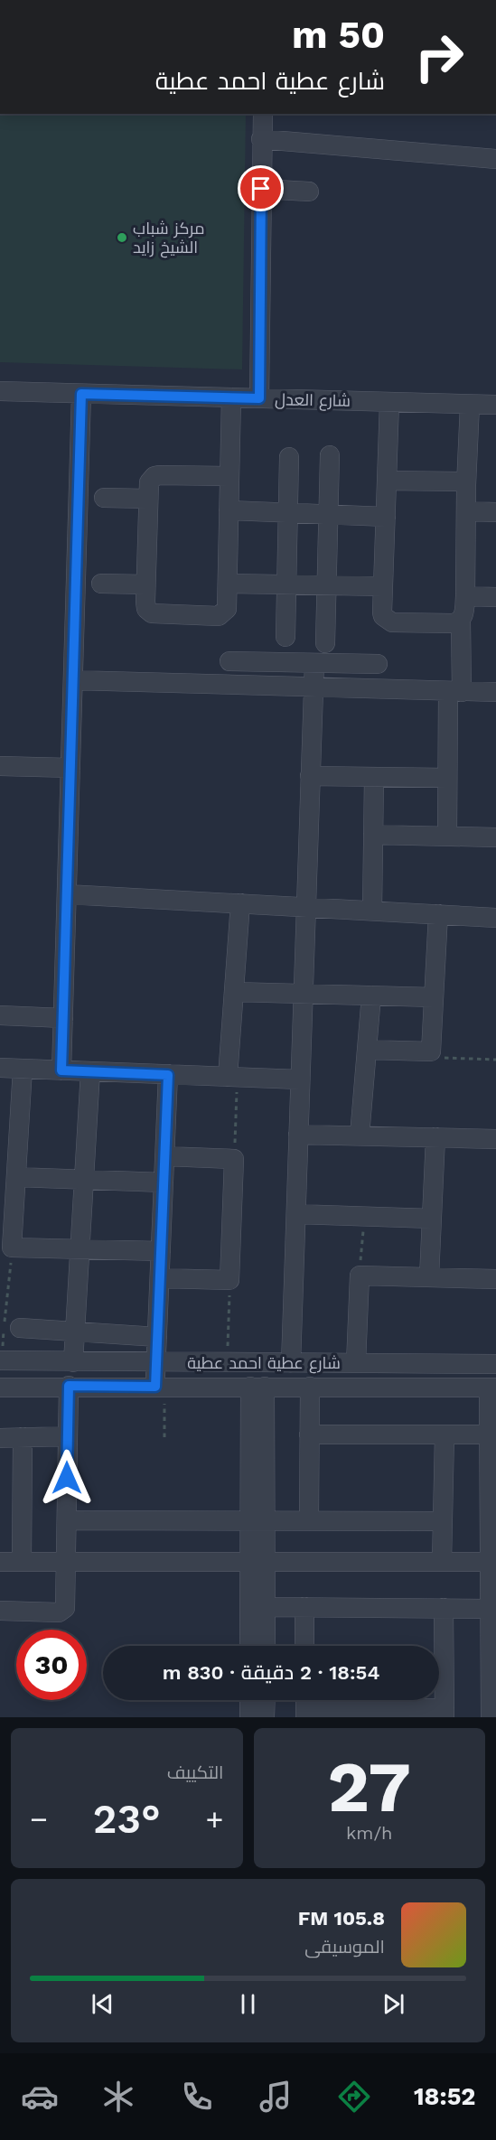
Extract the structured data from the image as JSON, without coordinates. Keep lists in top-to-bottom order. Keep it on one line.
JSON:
{"streets":{"street":["شارع العدل","شارع عطية احمد عطية"]},"places":["مركز شباب الشيخ زايد"],"page":{"turn":["50 m","شارع عطية احمد عطية"],"limit":"30","trip":"18:54 · 2 دقيقة · 830 m","tile":[["27","km/h"],"التكييف"],"heat":["−","23°","+"],"song":["105.8 FM","الموسيقى"],"tabs":"18:52"}}
